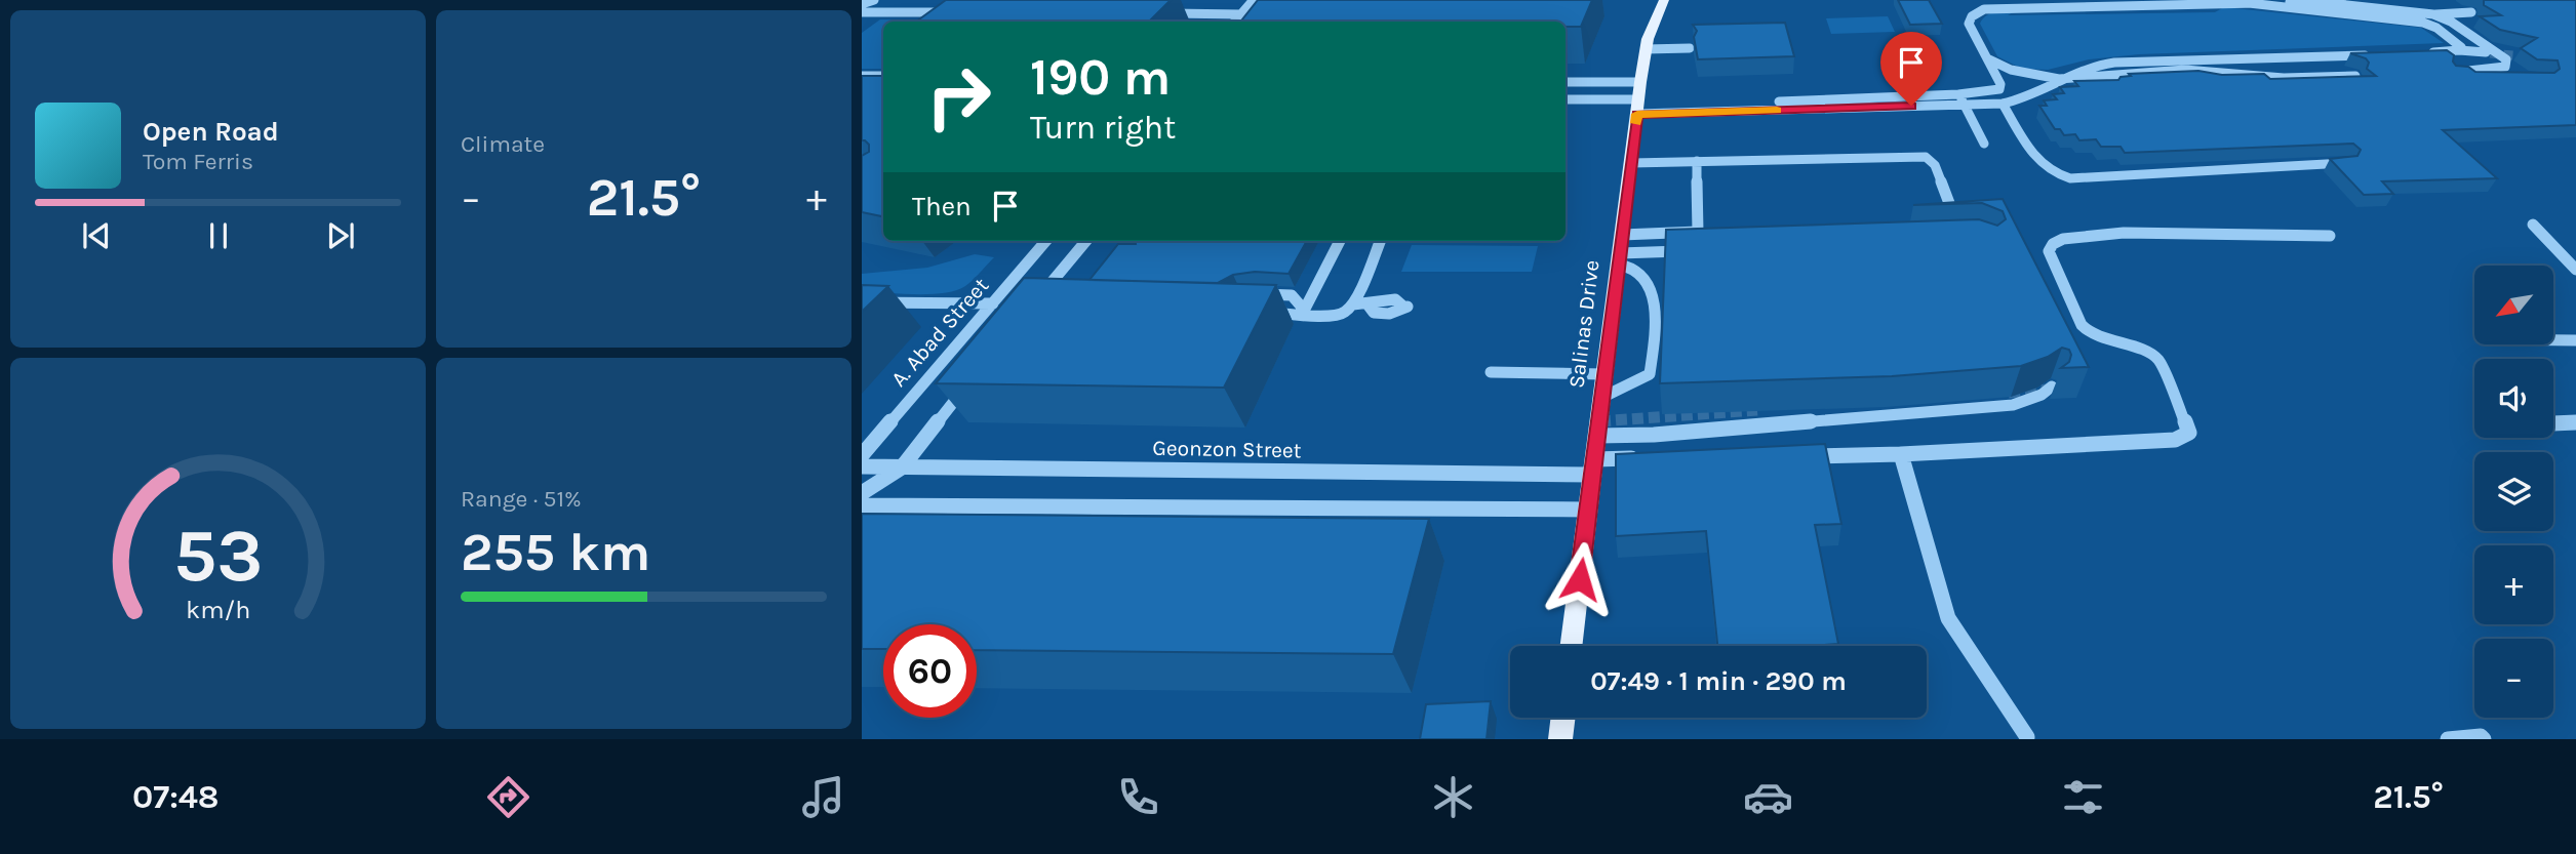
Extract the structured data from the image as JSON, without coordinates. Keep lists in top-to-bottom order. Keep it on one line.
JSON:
{"streets":{"main road":["Salinas Drive"],"street":["A. Abad Street","Geonzon Street"]},"crossings":[["Salinas Drive","Geonzon Street"]],"north":"bottom left","page":{"tile":["Climate",["Range · 51%","255 km"]],"turn":["190 m","Turn right"],"song":["Open Road","Tom Ferris"],"heat":["−","21.5°","+"],"then":"Then","map_buttons":["+","−"],"limit":"60","trip":"07:49 · 1 min · 290 m","tabs":["07:48","21.5°"],"gauge":["53","km/h"]}}
